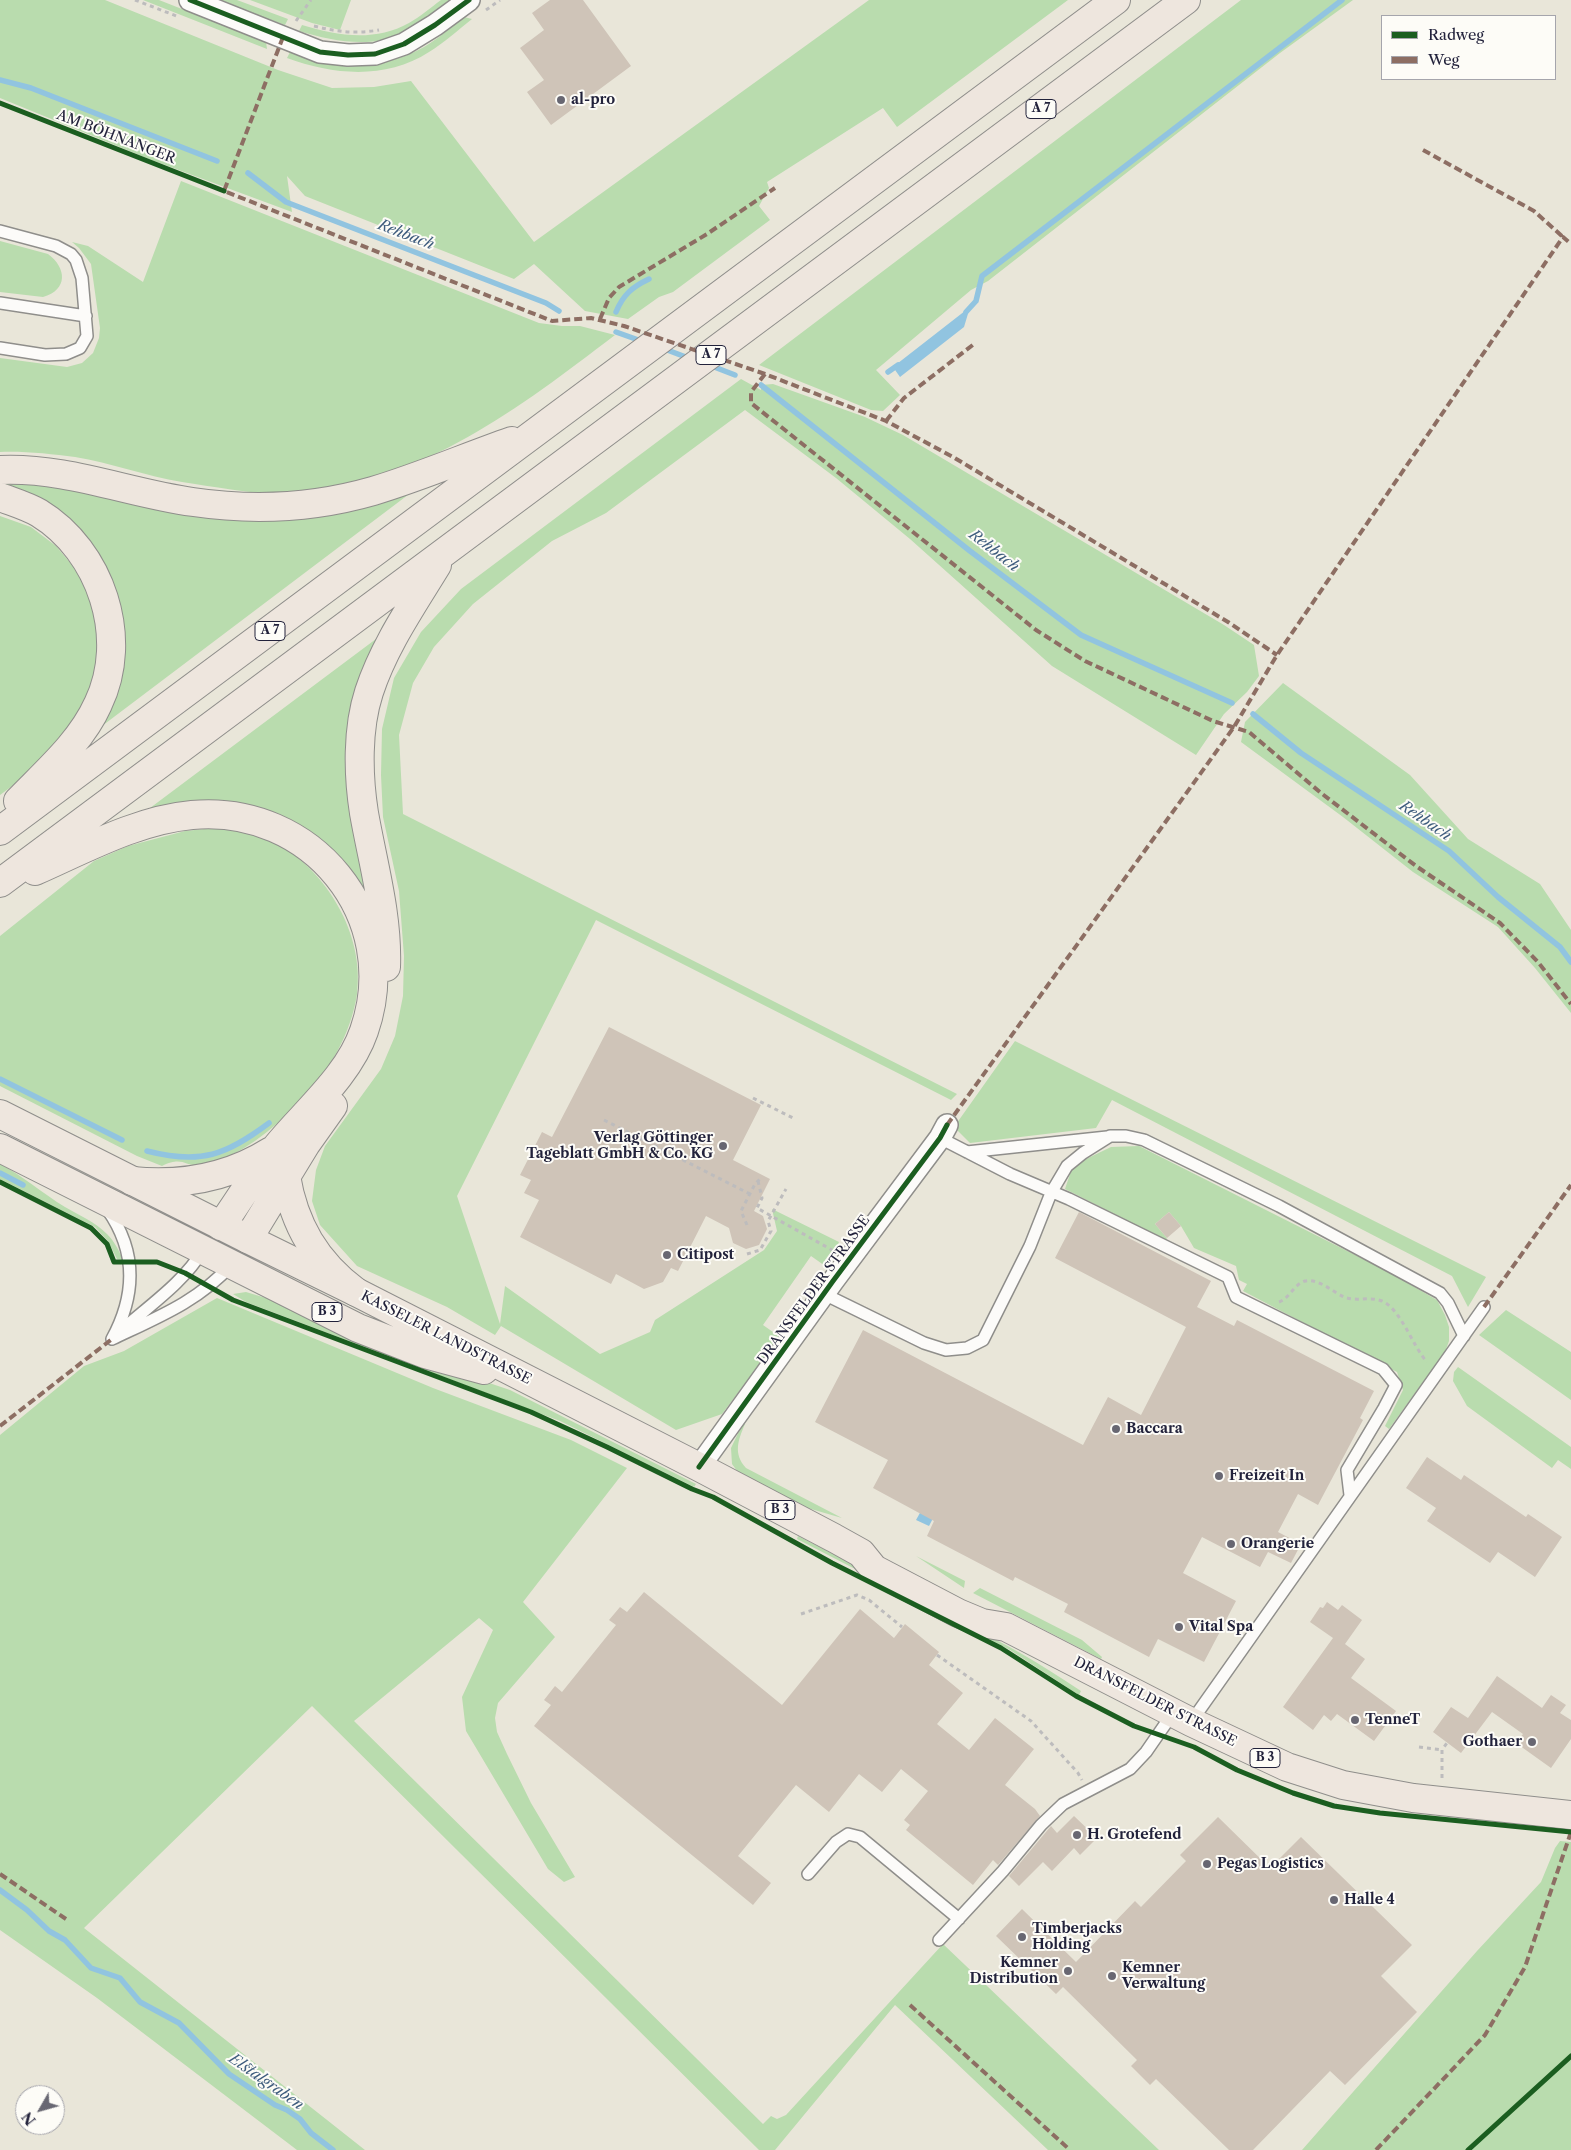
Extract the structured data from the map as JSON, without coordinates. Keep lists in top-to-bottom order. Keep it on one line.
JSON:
{"streets":{"main road":["A 7","DRANSFELDER STRASSE","B 3","KASSELER LANDSTRASSE"],"cycle path":["AM BÖHNANGER"]},"crossings":[["DRANSFELDER STRASSE","KASSELER LANDSTRASSE"]],"water":["Rehbach","Elstalgraben"],"places":["al-pro","Verlag Göttinger Tageblatt GmbH & Co. KG","Citipost","Baccara","Freizeit In","Orangerie","Vital Spa","TenneT","Gothaer","H. Grotefend","Pegas Logistics","Halle 4","Timberjacks Holding","Kemner Distribution","Kemner Verwaltung"],"legend":["Radweg","Weg"],"north":"bottom left"}
